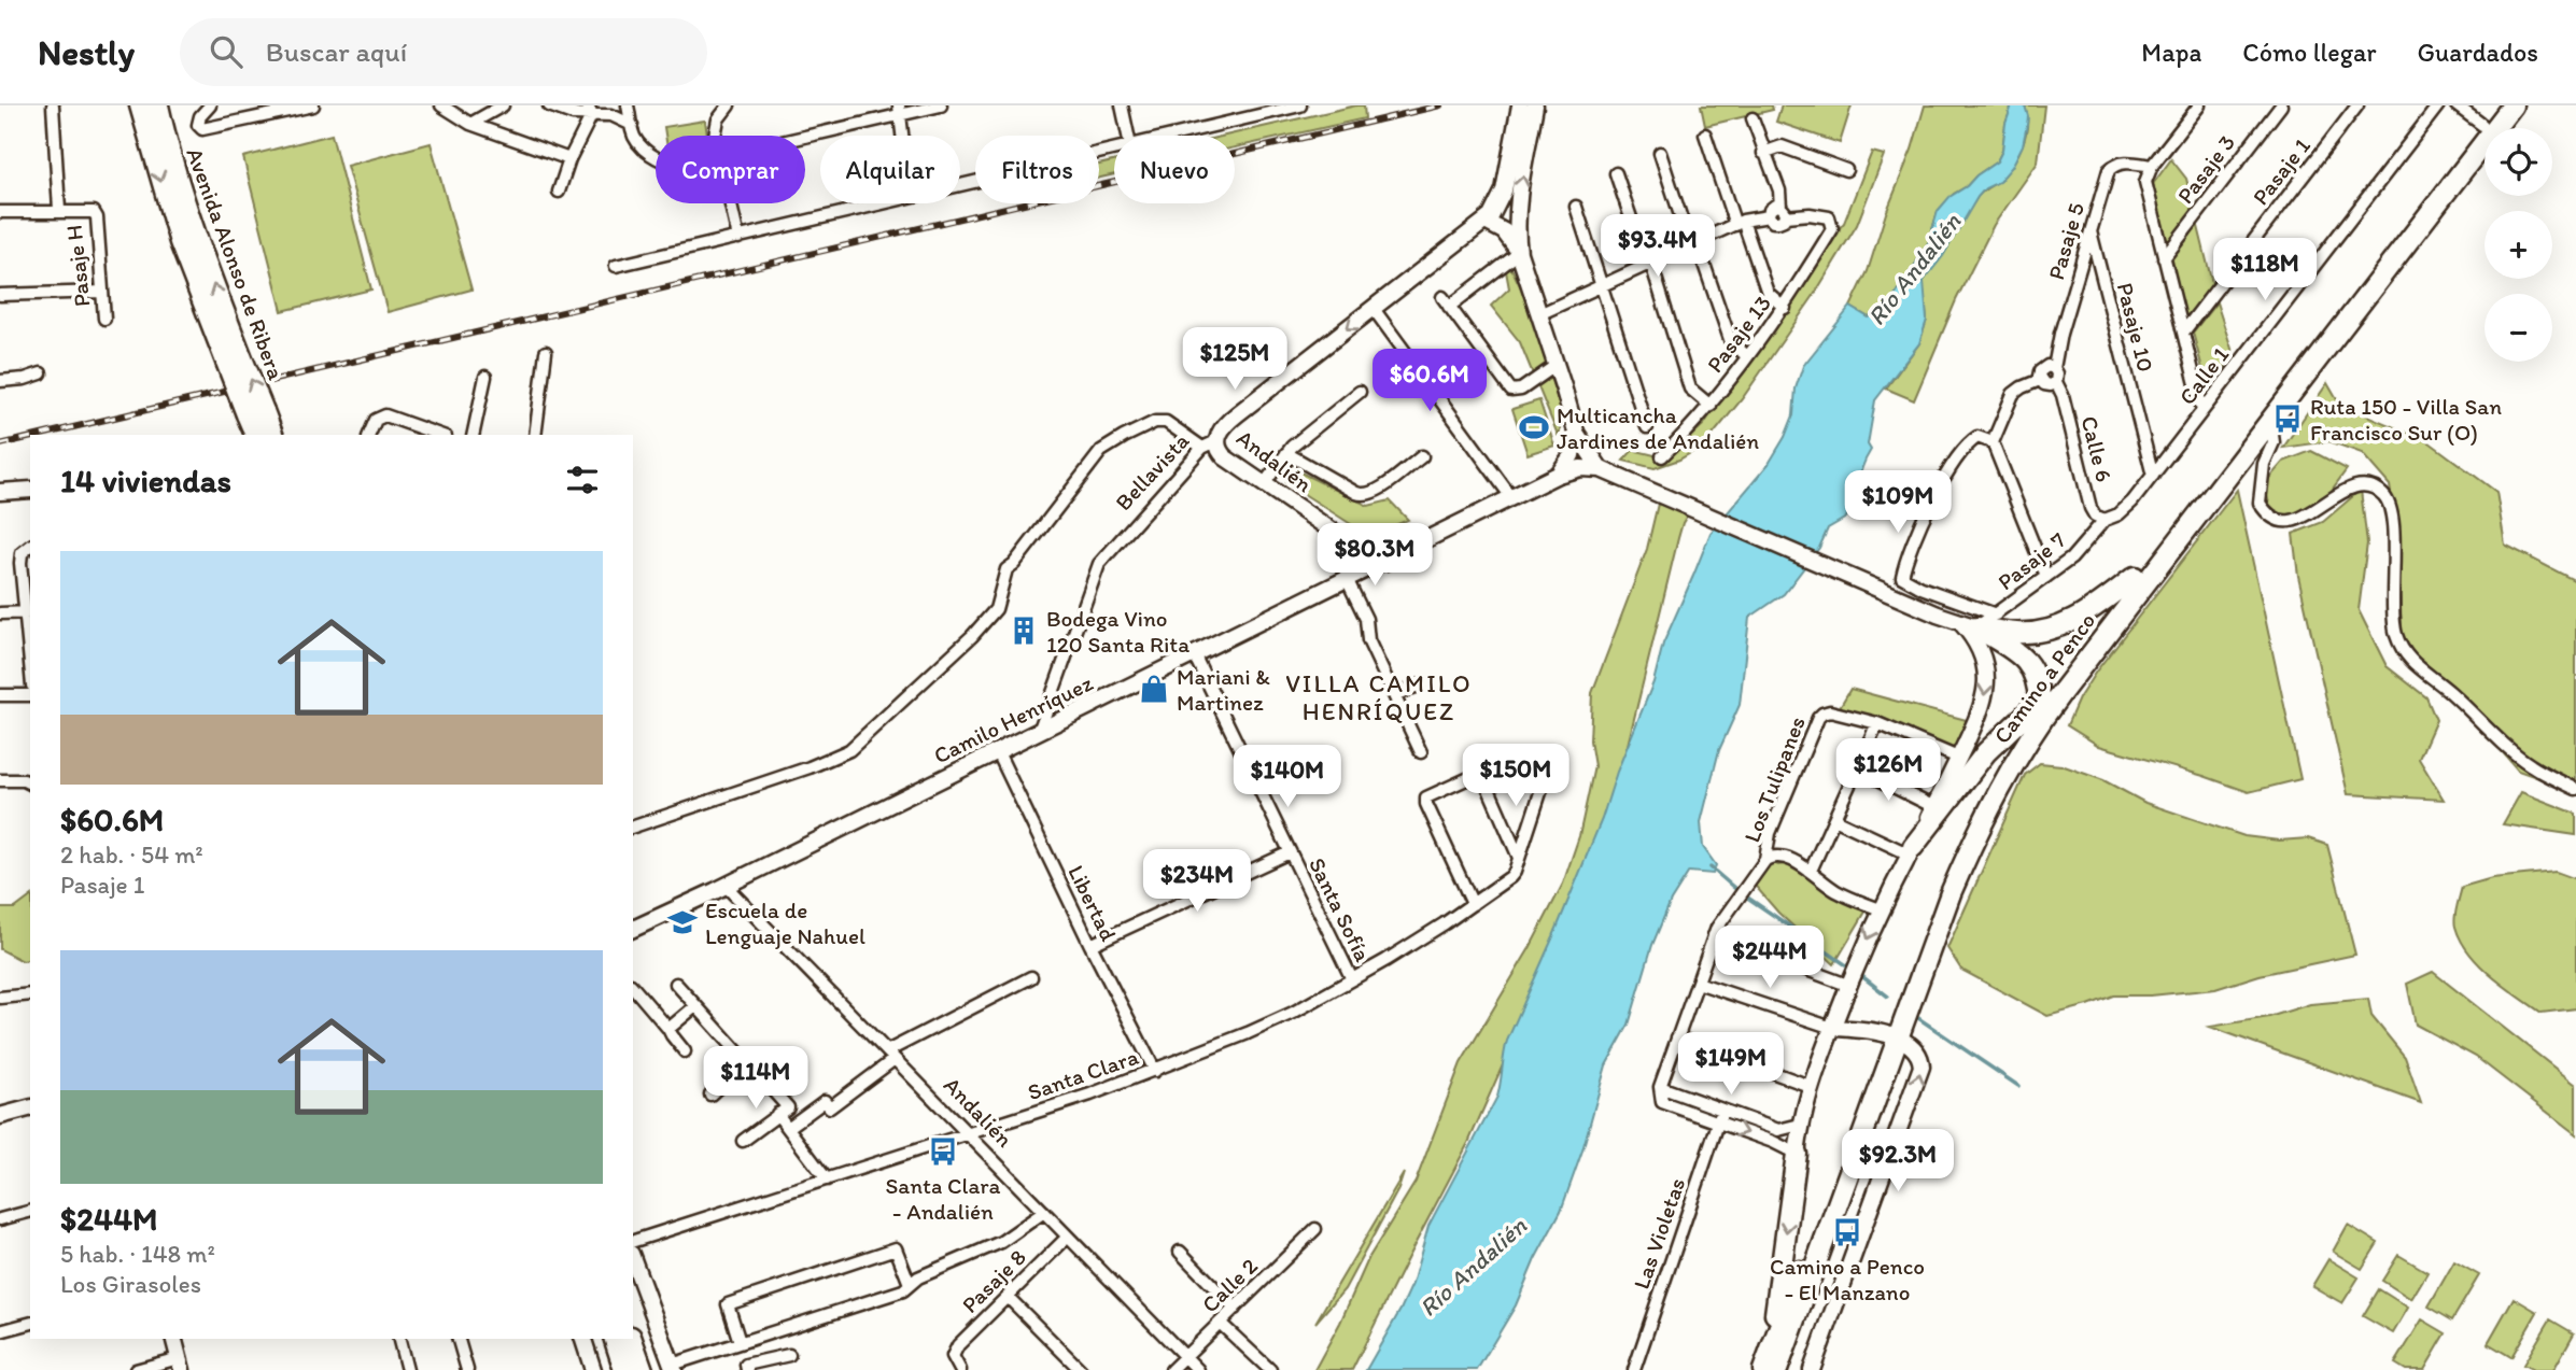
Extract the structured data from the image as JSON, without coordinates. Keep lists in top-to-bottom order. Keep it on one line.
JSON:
{"streets":{"highway":["Avenida Alonso de Ribera","Camino a Penco"],"main road":["Andalién","Bellavista","Camilo Henríquez"],"street":["Pasaje 3","Pasaje 1","Pasaje 5","Pasaje H","Pasaje 10","Pasaje 13","Calle 1","Calle 6","Pasaje 7","Los Tulipanes","Libertad","Santa Sofía","Santa Clara","Las Violetas","Pasaje 8","Calle 2"]},"crossings":[["Pasaje 5","Pasaje 10"],["Pasaje 5","Calle 6"],["Pasaje 10","Calle 1"],["Calle 1","Calle 6"],["Calle 1","Pasaje 7"],["Calle 6","Pasaje 7"],["Andalién","Bellavista"],["Andalién","Camilo Henríquez"],["Andalién","Santa Clara"],["Andalién","Pasaje 8"],["Andalién","Calle 2"],["Bellavista","Camilo Henríquez"],["Pasaje 7","Camilo Henríquez"],["Camilo Henríquez","Libertad"],["Camilo Henríquez","Santa Sofía"],["Libertad","Santa Clara"],["Santa Sofía","Santa Clara"]],"districts":["VILLA CAMILO HENRÍQUEZ"],"water":["Río Andalién"],"places":{"bus stop":["Ruta 150 - Villa San Francisco Sur (O)","Santa Clara - Andalién","Camino a Penco - El Manzano"],"sports":["Multicancha Jardines de Andalién"],"building":["Bodega Vino 120 Santa Rita"],"shop":["Mariani & Martinez"],"school or university":["Escuela de Lenguaje Nahuel"]},"page":{"header":"Nestly","search":"Buscar aquí","nav":["Mapa","Cómo llegar","Guardados"],"map_buttons":["+","−"],"chip":["Comprar","Alquilar","Filtros","Nuevo"],"price":["$93.4M","$118M","$125M","$60.6M","$109M","$80.3M","$126M","$150M","$140M","$234M","$244M","$149M","$114M","$92.3M"],"heading":"14 viviendas","list":[{"name":"$60.6M","note":"2 hab. · 54 m² · Pasaje 1"},{"name":"$244M","note":"5 hab. · 148 m² · Los Girasoles"}]}}
